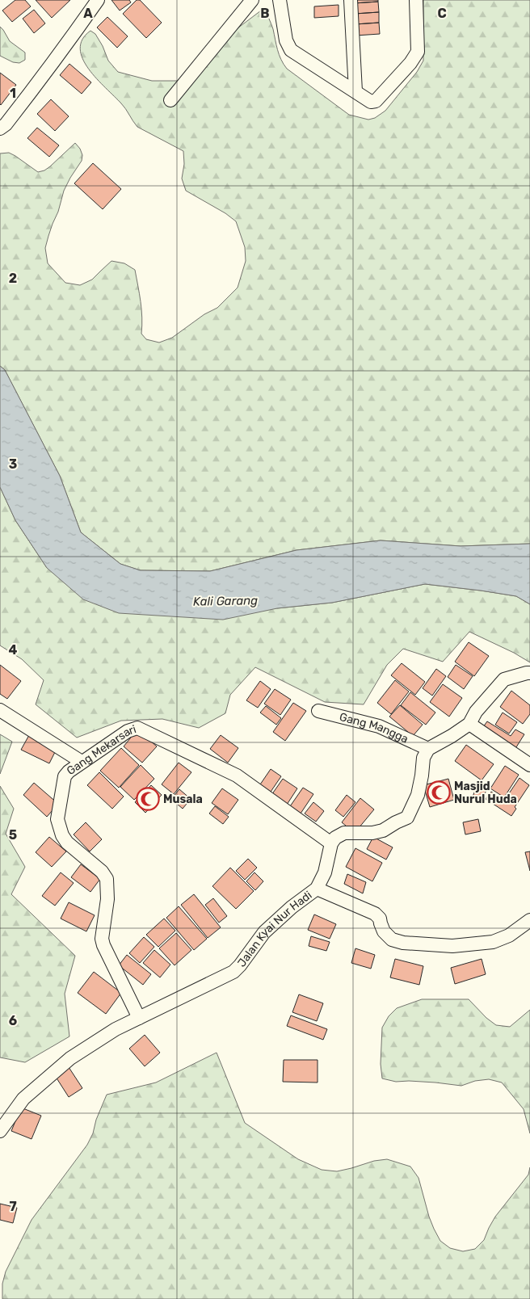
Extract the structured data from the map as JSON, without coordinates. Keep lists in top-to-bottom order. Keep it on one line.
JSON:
{"streets":{"street":["Gang Mangga","Gang Mekarsari","Jalan Kyai Nur Hadi"]},"crossings":[["Gang Mekarsari","Jalan Kyai Nur Hadi"]],"water":["Kali Garang"],"places":{"mosque":["Masjid Nurul Huda","Musala"]},"grid":{"columns":["A","B","C"],"rows":["1","2","3","4","5","6","7"]}}
